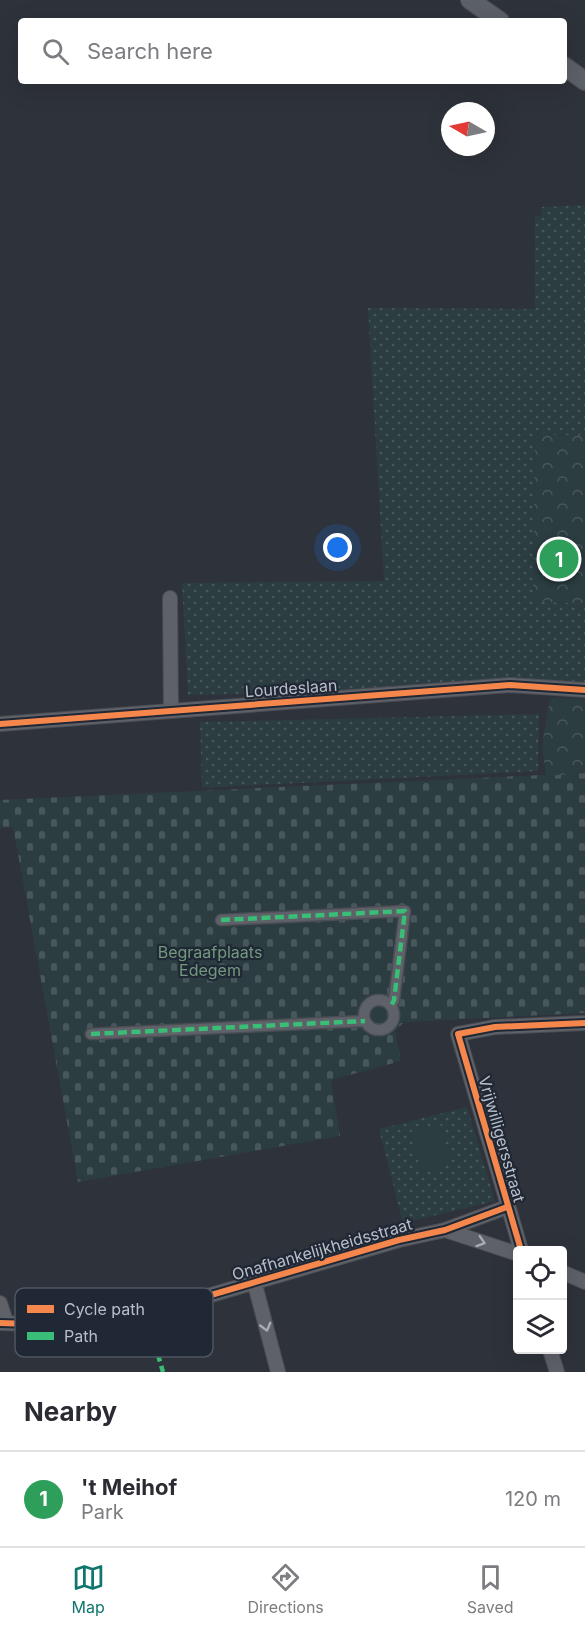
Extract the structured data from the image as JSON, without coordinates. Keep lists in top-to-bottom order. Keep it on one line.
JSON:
{"streets":{"street":["Lourdeslaan","Vrijwilligersstraat","Onafhankelijkheidsstraat"]},"crossings":[["Vrijwilligersstraat","Onafhankelijkheidsstraat"]],"parks":["Begraafplaats Edegem"],"legend":["Cycle path","Path"],"north":"left","page":{"search":"Search here","pins":"1","heading":"Nearby","list":[{"mark":"1","name":"'t Meihof","note":"Park","value":"120 m"}],"nav":["Map","Directions","Saved"]}}
